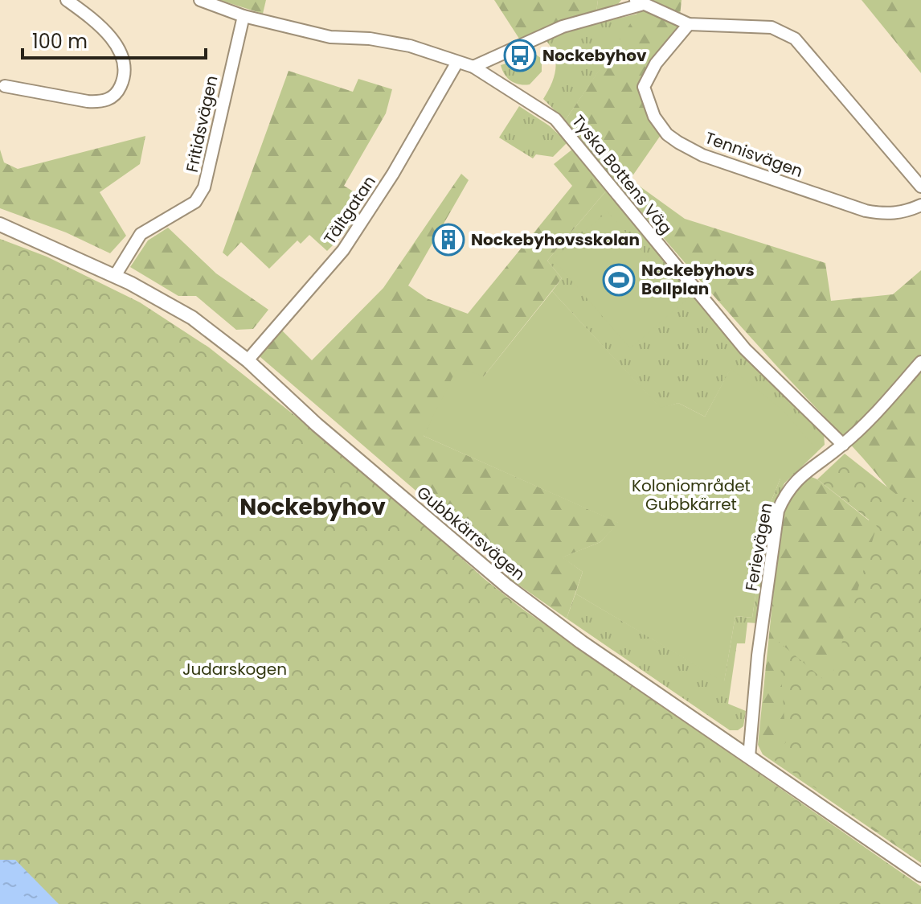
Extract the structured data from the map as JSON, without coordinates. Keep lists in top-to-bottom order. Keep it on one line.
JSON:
{"streets":{"street":["Fritidsvägen","Tennisvägen","Tyska Bottens Väg","Tältgatan","Gubbkärrsvägen","Ferievägen"]},"crossings":[["Fritidsvägen","Tyska Bottens Väg"],["Fritidsvägen","Gubbkärrsvägen"],["Tyska Bottens Väg","Tältgatan"],["Tyska Bottens Väg","Ferievägen"],["Tältgatan","Gubbkärrsvägen"],["Gubbkärrsvägen","Ferievägen"]],"districts":["Nockebyhov"],"parks":["Koloniområdet Gubbkärret","Judarskogen"],"places":{"bus stop":["Nockebyhov"],"building":["Nockebyhovsskolan"],"sports":["Nockebyhovs Bollplan"]},"scale_bar":"100 m"}
